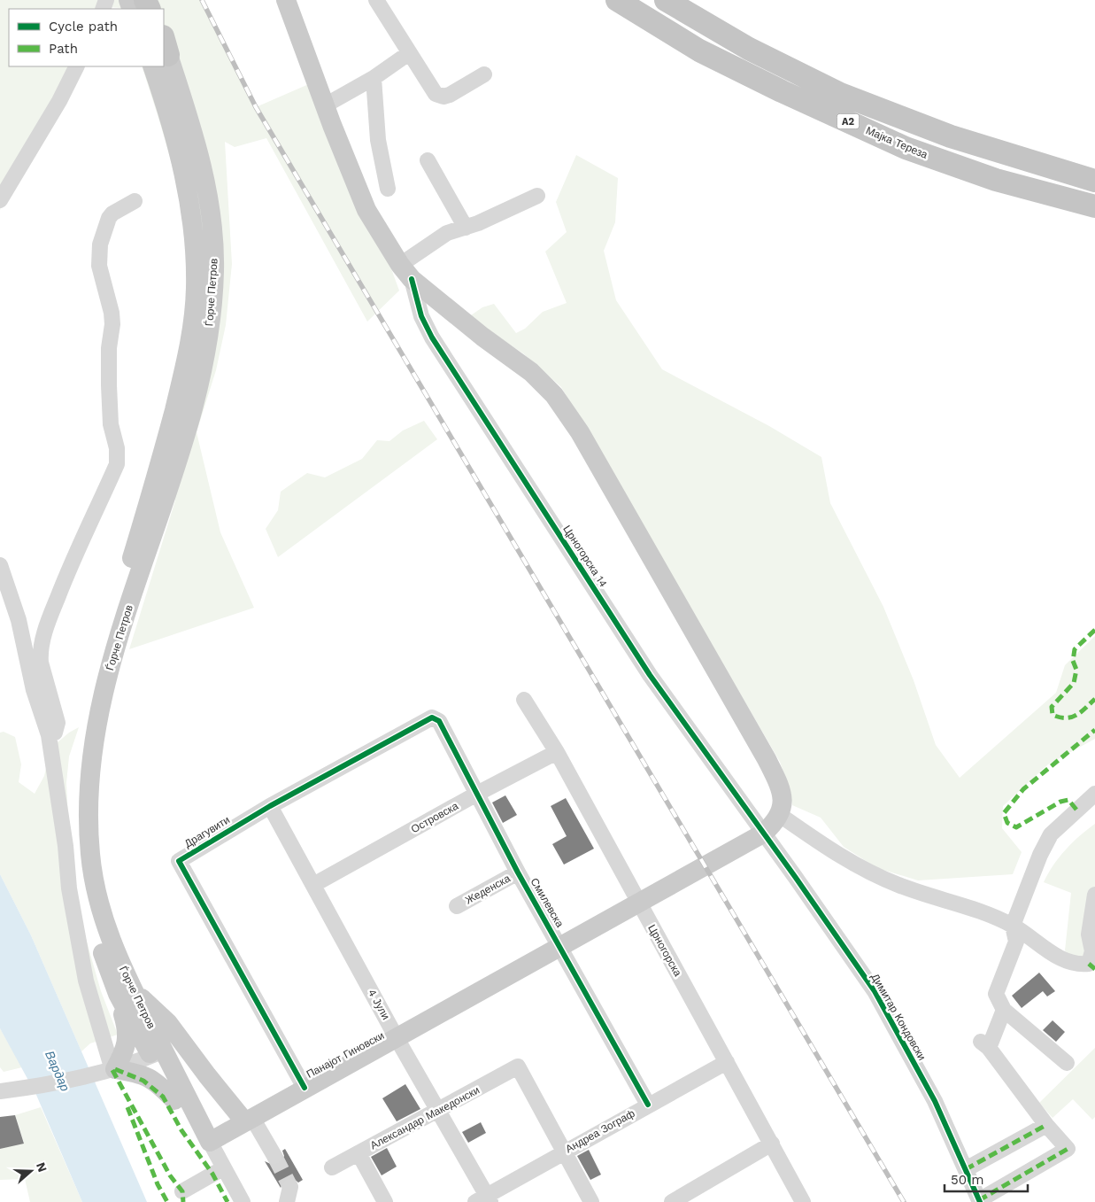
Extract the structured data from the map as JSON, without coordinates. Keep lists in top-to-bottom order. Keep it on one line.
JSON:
{"streets":{"highway":["A2","Мајка Тереза"],"main road":["Ѓорче Петров","Панајот Гиновски"],"street":["Црногорска 14","Островска","Драгувити","Жеденска","Смилевска","Црногорска","4 Јули","Димитар Кондовски","Αлександар Македонски","Андреа Зограф"]},"crossings":[["Ѓорче Петров","Панајот Гиновски"],["Црногорска 14","Димитар Кондовски"],["Црногорска 14","Панајот Гиновски"],["Островска","Смилевска"],["Островска","Црногорска"],["Островска","4 Јули"],["Драгувити","Смилевска"],["Драгувити","4 Јули"],["Драгувити","Панајот Гиновски"],["Жеденска","Смилевска"],["Смилевска","Панајот Гиновски"],["Смилевска","Андреа Зограф"],["Црногорска","Панајот Гиновски"],["Црногорска","Андреа Зограф"],["4 Јули","Панајот Гиновски"],["4 Јули","Αлександар Македонски"],["4 Јули","Андреа Зограф"],["Димитар Кондовски","Панајот Гиновски"],["Αлександар Македонски","Андреа Зограф"]],"water":["Вардар"],"legend":["Cycle path","Path"],"scale_bar":"50 m","north":"right"}
